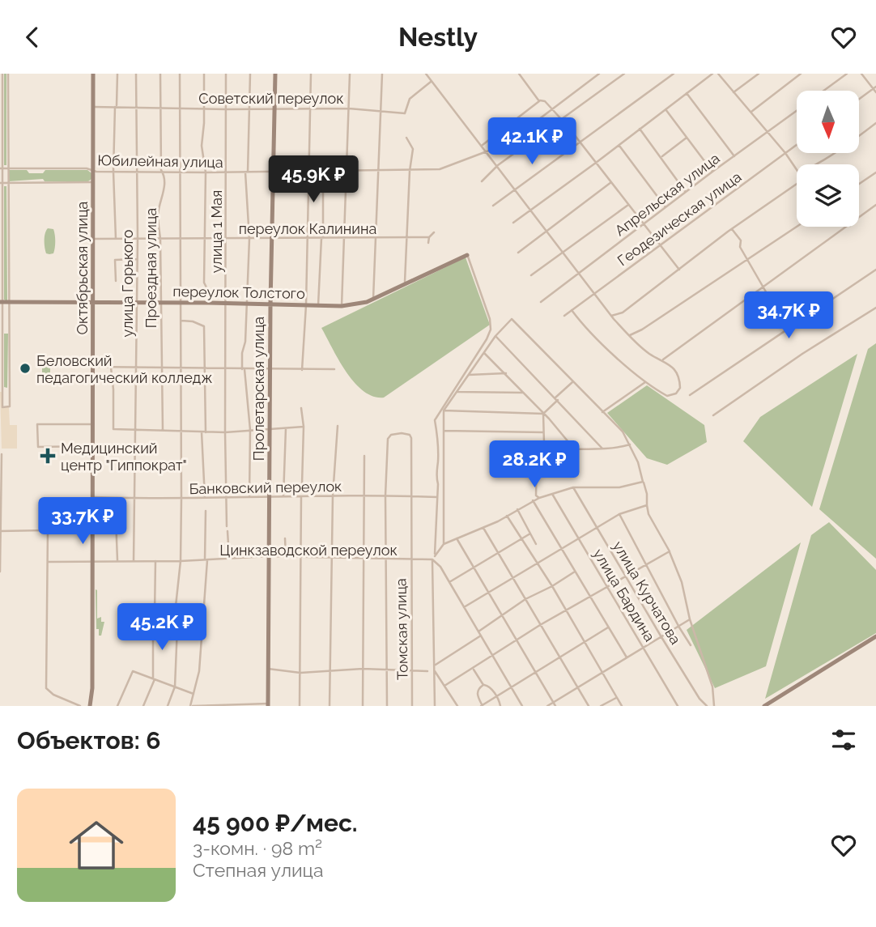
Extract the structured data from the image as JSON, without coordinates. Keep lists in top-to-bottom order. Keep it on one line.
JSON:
{"streets":{"street":["Советский переулок","Юбилейная улица","Апрельская улица","Геодезическая улица","переулок Калинина","улица 1 Мая","Октябрьская улица","Проездная улица","улица Горького","переулок Толстого","Пролетарская улица","Банковский переулок","Цинкзаводской переулок","улица Курчатова","улица Бардина","Томская улица"]},"crossings":[["Советский переулок","улица 1 Мая"],["Советский переулок","Октябрьская улица"],["Советский переулок","Проездная улица"],["Советский переулок","улица Горького"],["Советский переулок","Пролетарская улица"],["Юбилейная улица","улица 1 Мая"],["Юбилейная улица","Октябрьская улица"],["Юбилейная улица","Проездная улица"],["Юбилейная улица","улица Горького"],["Юбилейная улица","Пролетарская улица"],["переулок Калинина","улица 1 Мая"],["переулок Калинина","Октябрьская улица"],["переулок Калинина","Проездная улица"],["переулок Калинина","улица Горького"],["переулок Калинина","Пролетарская улица"],["улица 1 Мая","переулок Толстого"],["улица 1 Мая","Банковский переулок"],["Октябрьская улица","переулок Толстого"],["Октябрьская улица","Банковский переулок"],["Октябрьская улица","Цинкзаводской переулок"],["Проездная улица","переулок Толстого"],["улица Горького","переулок Толстого"],["улица Горького","Банковский переулок"],["улица Горького","Цинкзаводской переулок"],["переулок Толстого","Пролетарская улица"],["Пролетарская улица","Банковский переулок"],["Пролетарская улица","Цинкзаводской переулок"],["Банковский переулок","Томская улица"],["Цинкзаводской переулок","Томская улица"]],"places":{"other":["Беловский педагогический колледж"],"health":["Медицинский центр \"Гиппократ\""]},"north":"bottom","page":{"header":"Nestly","price":["42.1K ₽","45.9K ₽","34.7K ₽","28.2K ₽","33.7K ₽","45.2K ₽"],"heading":"Объектов: 6","list":[{"name":"45 900 ₽/мес.","note":"3-комн. · 98 m² · Степная улица"}]}}
